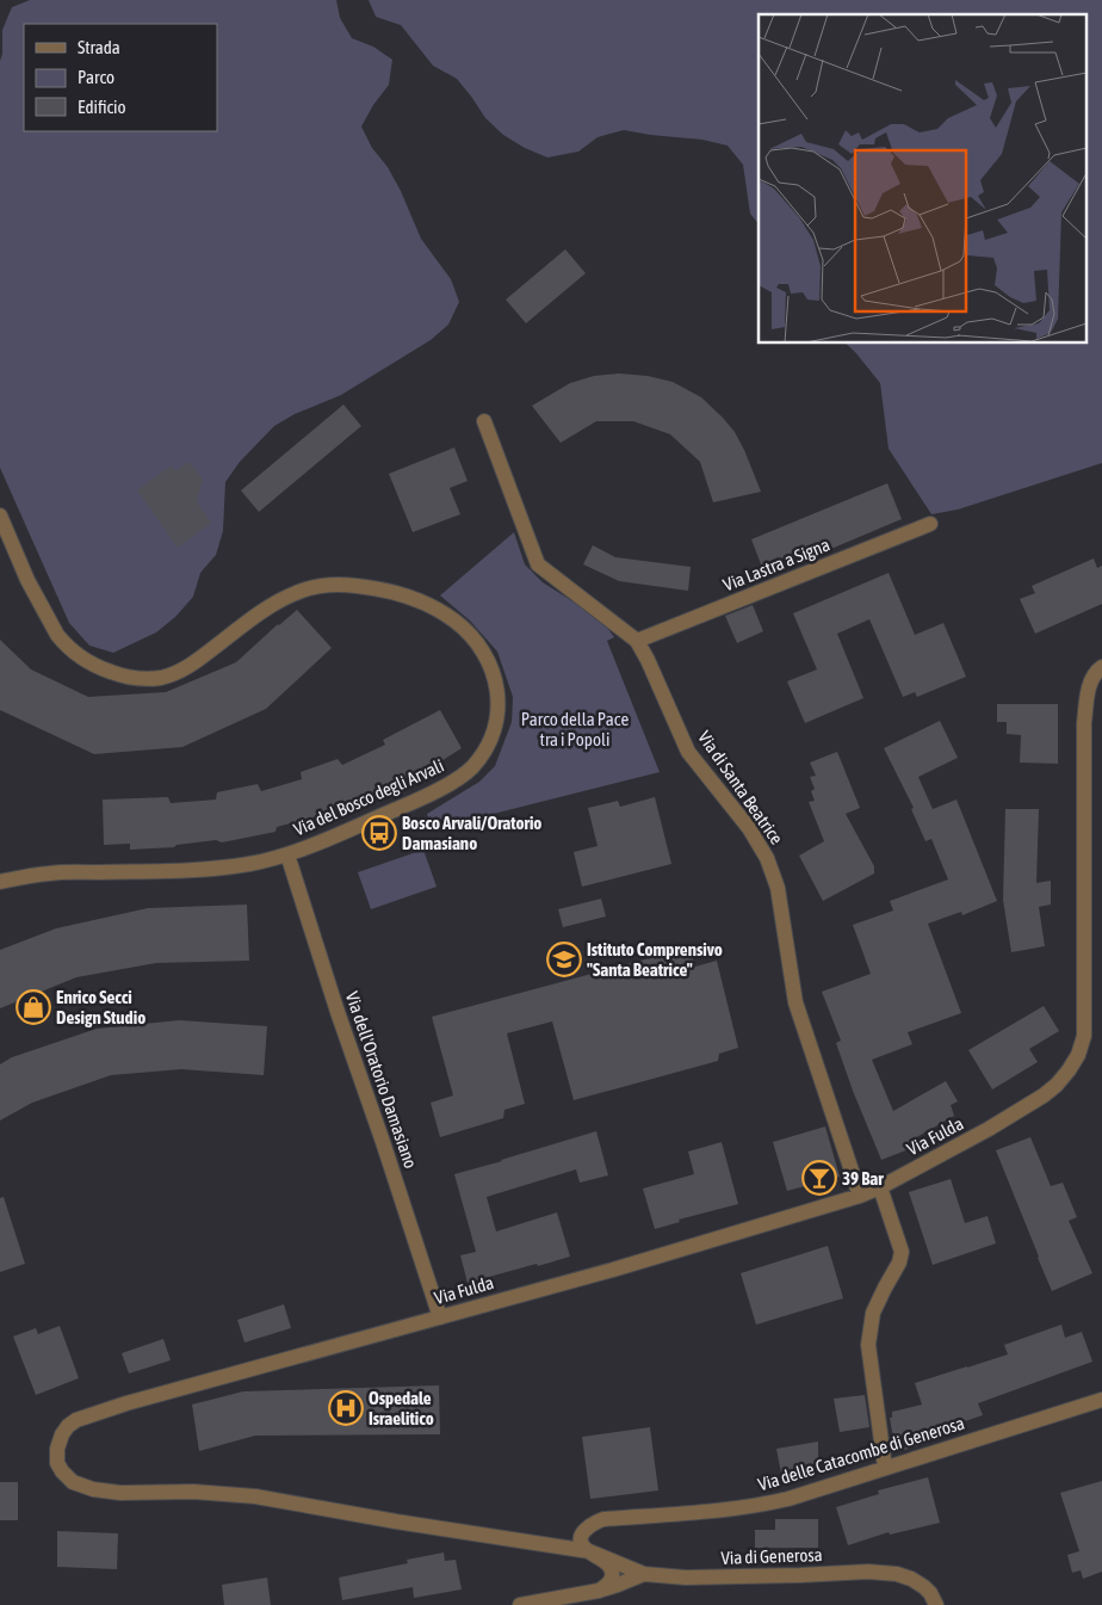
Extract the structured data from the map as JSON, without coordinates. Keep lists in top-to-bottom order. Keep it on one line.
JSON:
{"streets":{"street":["Via Lastra a Signa","Via di Santa Beatrice","Via del Bosco degli Arvali","Via dell'Oratorio Damasiano","Via Fulda","Via delle Catacombe di Generosa","Via di Generosa"]},"crossings":[["Via Lastra a Signa","Via di Santa Beatrice"],["Via di Santa Beatrice","Via Fulda"],["Via del Bosco degli Arvali","Via dell'Oratorio Damasiano"],["Via dell'Oratorio Damasiano","Via Fulda"],["Via Fulda","Via delle Catacombe di Generosa"],["Via Fulda","Via di Generosa"]],"parks":["Parco della Pace tra i Popoli"],"places":{"bus stop":["Bosco Arvali/Oratorio Damasiano"],"school or university":["Istituto Comprensivo \"Santa Beatrice\""],"shop":["Enrico Secci Design Studio"],"bar":["39 Bar"],"hospital":["Ospedale Israelitico"]},"legend":["Strada","Parco","Edificio"]}
